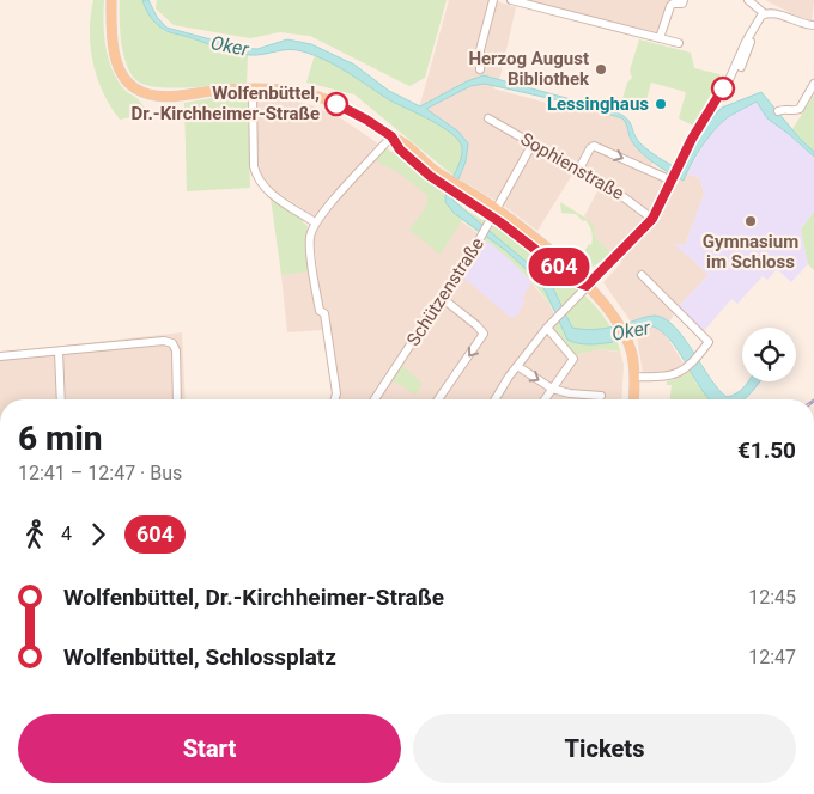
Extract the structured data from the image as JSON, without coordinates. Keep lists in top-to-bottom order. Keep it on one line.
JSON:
{"streets":{"street":["Sophienstraße","Schützenstraße"]},"crossings":[["Sophienstraße","Schützenstraße"]],"water":["Oker"],"places":["Herzog August Bibliothek","Wolfenbüttel, Dr.-Kirchheimer-Straße","Lessinghaus","Gymnasium im Schloss"],"lines":["bus line 604"],"page":{"on_map":"604","heading":["6 min","12:41 – 12:47 · Bus","€1.50"],"legs":["4","604"],"list":[{"name":"Wolfenbüttel, Dr.-Kirchheimer-Straße","value":"12:45"},{"name":"Wolfenbüttel, Schlossplatz","value":"12:47"}],"buttons":["Start","Tickets"]}}
